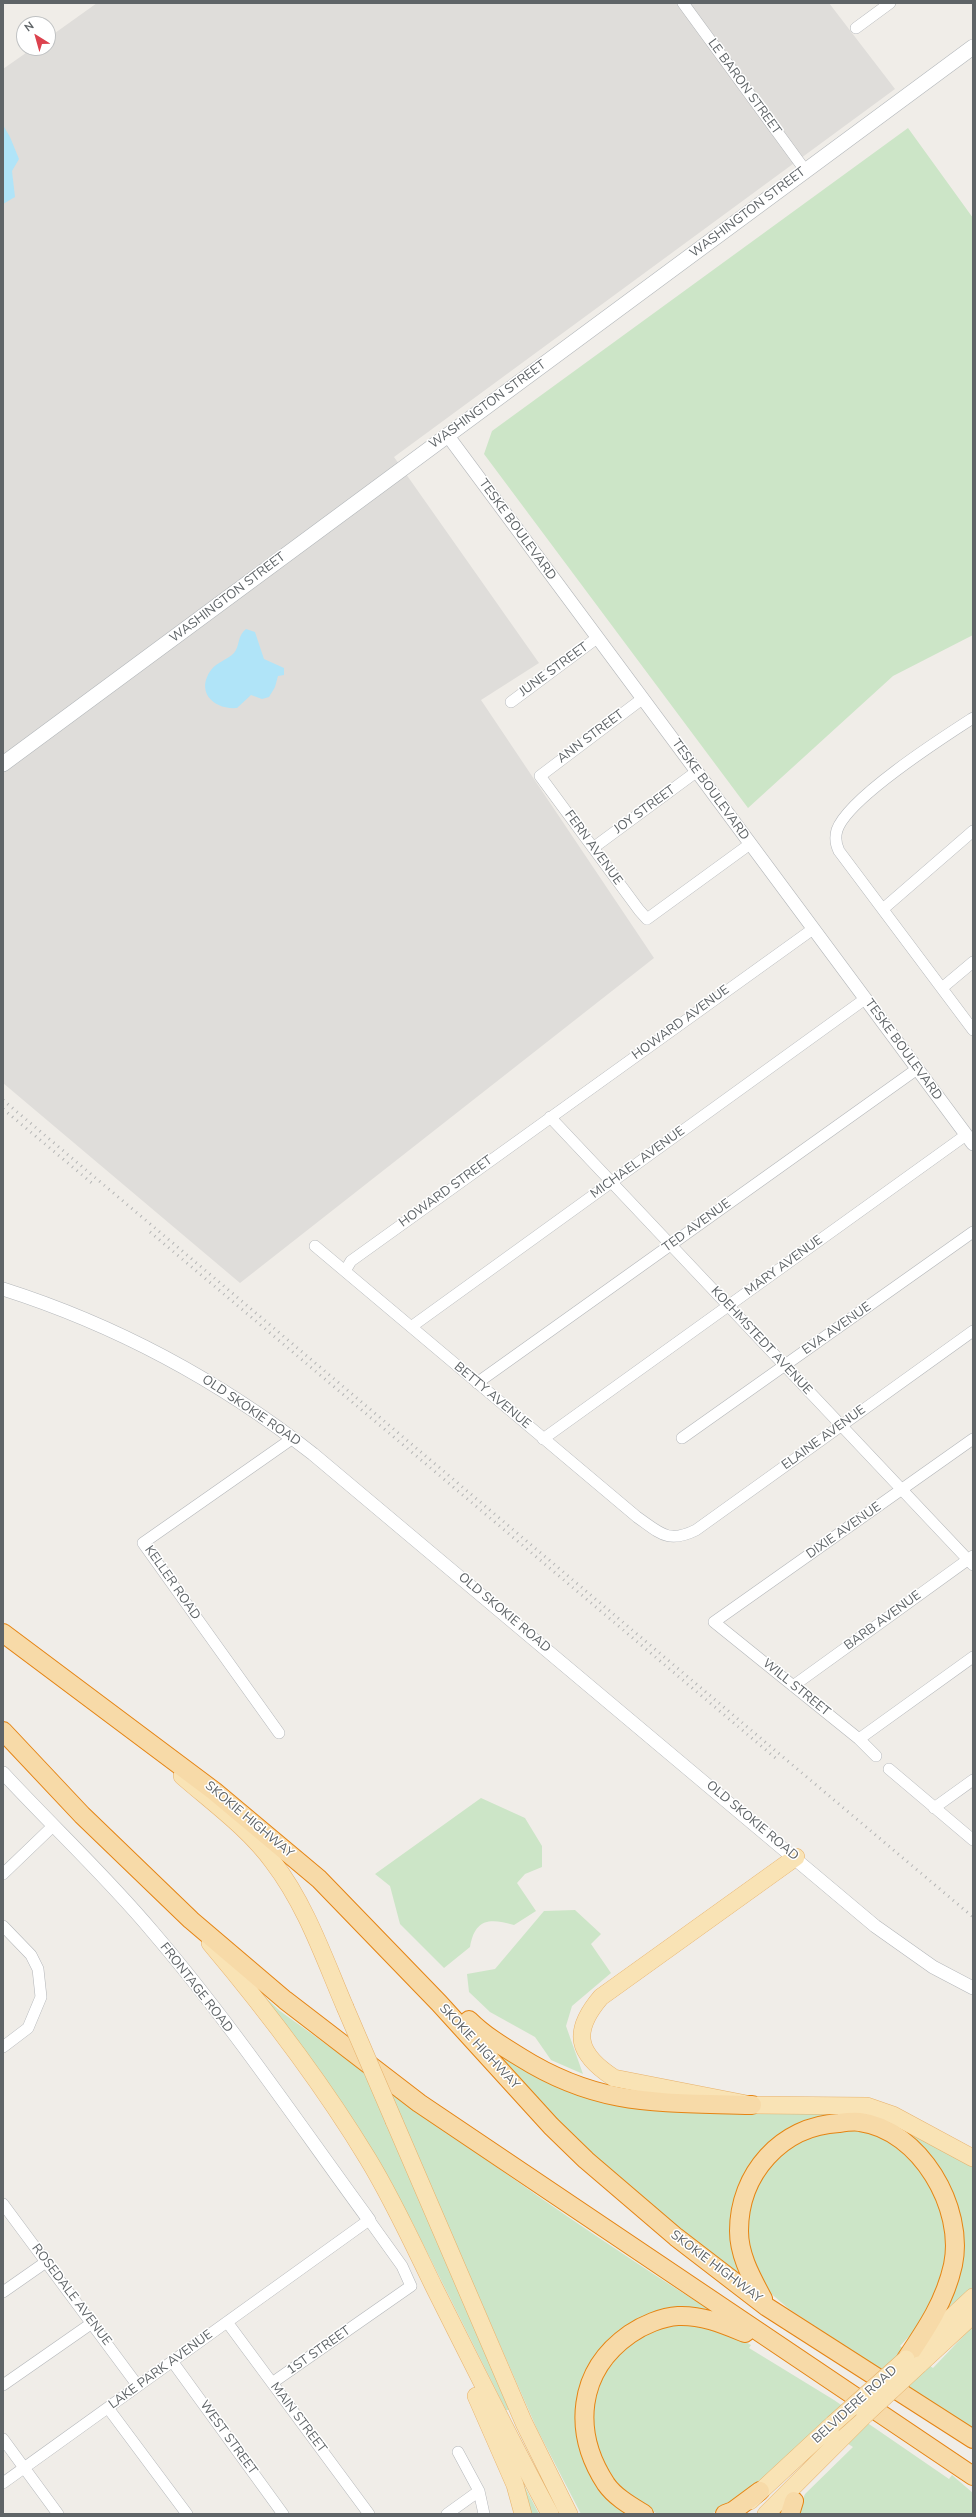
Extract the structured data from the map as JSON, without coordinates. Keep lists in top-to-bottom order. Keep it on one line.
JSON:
{"streets":{"highway":["SKOKIE HIGHWAY"],"main road":["WASHINGTON STREET","BELVIDERE ROAD"],"street":["LE BARON STREET","TESKE BOULEVARD","JUNE STREET","ANN STREET","JOY STREET","FERN AVENUE","HOWARD AVENUE","MICHAEL AVENUE","HOWARD STREET","TED AVENUE","MARY AVENUE","EVA AVENUE","KOEHMSTEDT AVENUE","BETTY AVENUE","OLD SKOKIE ROAD","ELAINE AVENUE","DIXIE AVENUE","KELLER ROAD","BARB AVENUE","WILL STREET","FRONTAGE ROAD","ROSEDALE AVENUE","1ST STREET","LAKE PARK AVENUE","MAIN STREET","WEST STREET"]},"crossings":[["LE BARON STREET","WASHINGTON STREET"],["WASHINGTON STREET","TESKE BOULEVARD"],["TESKE BOULEVARD","JUNE STREET"],["TESKE BOULEVARD","ANN STREET"],["TESKE BOULEVARD","JOY STREET"],["TESKE BOULEVARD","FERN AVENUE"],["TESKE BOULEVARD","HOWARD AVENUE"],["TESKE BOULEVARD","MICHAEL AVENUE"],["TESKE BOULEVARD","TED AVENUE"],["TESKE BOULEVARD","MARY AVENUE"],["ANN STREET","FERN AVENUE"],["JOY STREET","FERN AVENUE"],["HOWARD AVENUE","HOWARD STREET"],["HOWARD AVENUE","KOEHMSTEDT AVENUE"],["MICHAEL AVENUE","KOEHMSTEDT AVENUE"],["MICHAEL AVENUE","BETTY AVENUE"],["HOWARD STREET","KOEHMSTEDT AVENUE"],["HOWARD STREET","BETTY AVENUE"],["TED AVENUE","KOEHMSTEDT AVENUE"],["TED AVENUE","BETTY AVENUE"],["MARY AVENUE","KOEHMSTEDT AVENUE"],["MARY AVENUE","BETTY AVENUE"],["EVA AVENUE","KOEHMSTEDT AVENUE"],["KOEHMSTEDT AVENUE","ELAINE AVENUE"],["KOEHMSTEDT AVENUE","DIXIE AVENUE"],["KOEHMSTEDT AVENUE","BARB AVENUE"],["BETTY AVENUE","ELAINE AVENUE"],["OLD SKOKIE ROAD","KELLER ROAD"],["DIXIE AVENUE","WILL STREET"],["BARB AVENUE","WILL STREET"],["FRONTAGE ROAD","1ST STREET"],["FRONTAGE ROAD","LAKE PARK AVENUE"],["ROSEDALE AVENUE","LAKE PARK AVENUE"],["1ST STREET","LAKE PARK AVENUE"],["1ST STREET","MAIN STREET"],["LAKE PARK AVENUE","MAIN STREET"],["LAKE PARK AVENUE","WEST STREET"]],"north":"top left"}
